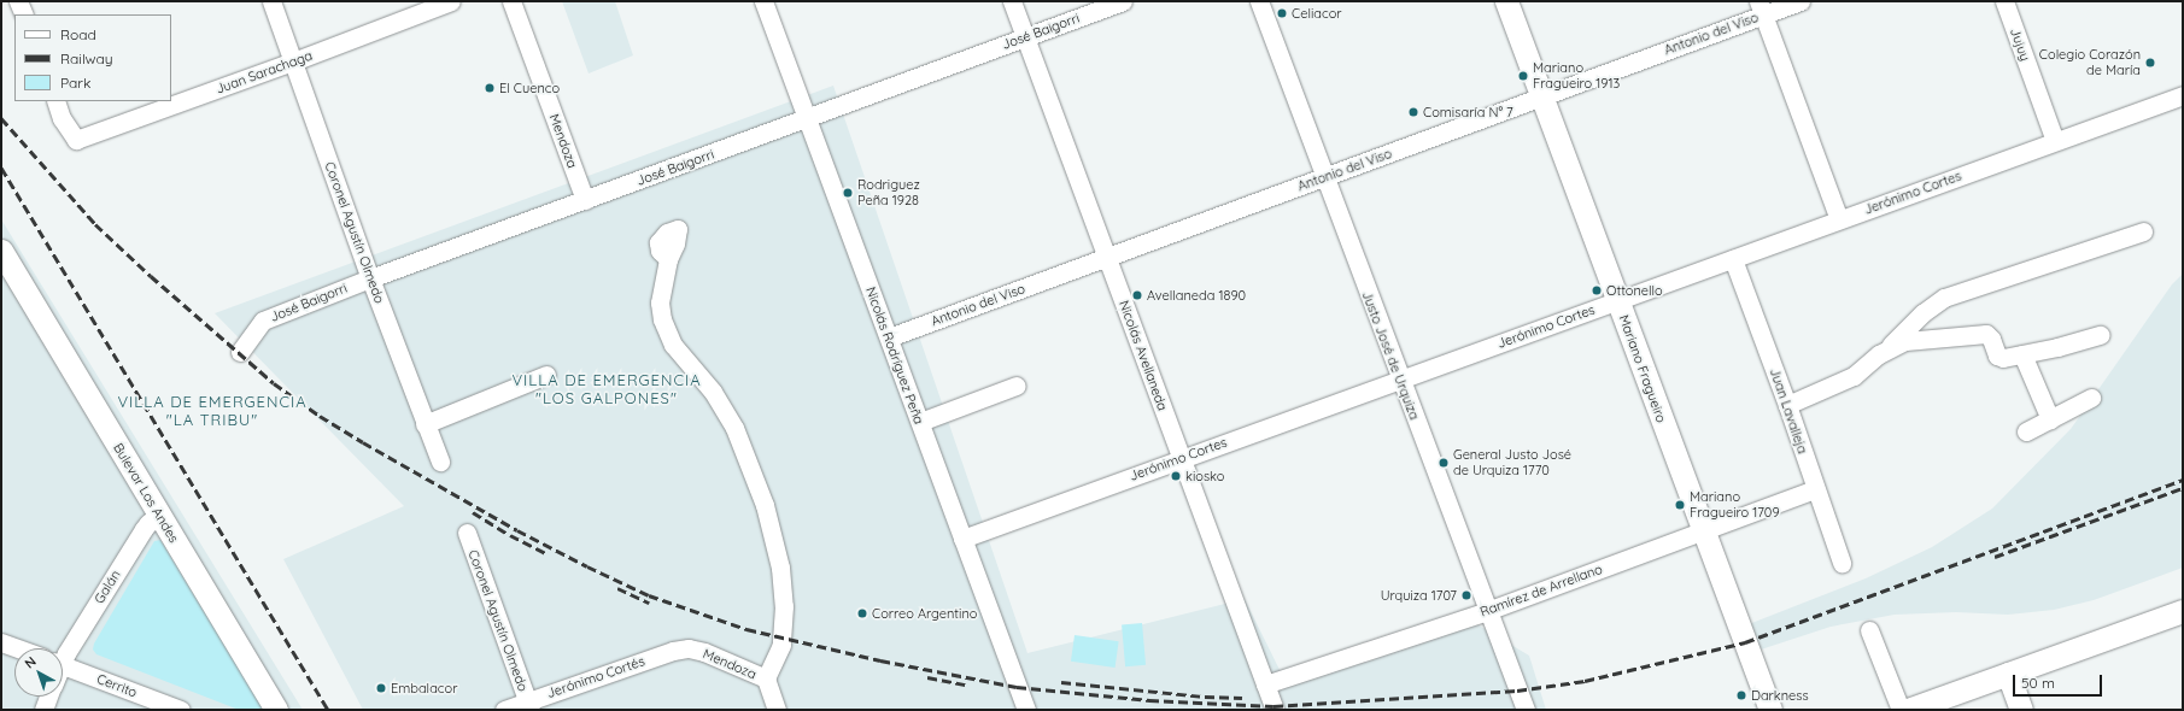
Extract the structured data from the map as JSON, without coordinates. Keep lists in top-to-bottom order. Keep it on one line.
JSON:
{"streets":{"main road":["Mariano Fragueiro","Bulevar Los Andes"],"street":["José Baigorri","Antonio del Viso","Jujuy","Juan Sarachaga","Mendoza","Jerónimo Cortes","Coronel Agustín Olmedo","Nicolás Rodríguez Peña","Nicolás Avellaneda","Justo José de Urquiza","Juan Lavalleja","Galán","Ramírez de Arrellano","Jerónimo Cortés","Cerrito"]},"crossings":[["José Baigorri","Mendoza"],["José Baigorri","Coronel Agustín Olmedo"],["José Baigorri","Nicolás Rodríguez Peña"],["José Baigorri","Nicolás Avellaneda"],["Antonio del Viso","Nicolás Rodríguez Peña"],["Antonio del Viso","Nicolás Avellaneda"],["Antonio del Viso","Justo José de Urquiza"],["Antonio del Viso","Mariano Fragueiro"],["Jujuy","Jerónimo Cortes"],["Juan Sarachaga","Coronel Agustín Olmedo"],["Mendoza","Jerónimo Cortés"],["Jerónimo Cortes","Nicolás Rodríguez Peña"],["Jerónimo Cortes","Nicolás Avellaneda"],["Jerónimo Cortes","Justo José de Urquiza"],["Jerónimo Cortes","Mariano Fragueiro"],["Jerónimo Cortes","Juan Lavalleja"],["Coronel Agustín Olmedo","Jerónimo Cortés"],["Nicolás Avellaneda","Ramírez de Arrellano"],["Justo José de Urquiza","Ramírez de Arrellano"],["Mariano Fragueiro","Ramírez de Arrellano"],["Juan Lavalleja","Ramírez de Arrellano"],["Bulevar Los Andes","Galán"]],"districts":["VILLA DE EMERGENCIA \"LOS GALPONES\"","VILLA DE EMERGENCIA \"LA TRIBU\""],"places":["Celiacor","Colegio Corazón de María","Mariano Fragueiro 1913","El Cuenco","Comisaría N° 7","Rodriguez Peña 1928","Ottonello","Avellaneda 1890","General Justo José de Urquiza 1770","kiosko","Mariano Fragueiro 1709","Urquiza 1707","Correo Argentino","Embalacor","Darkness"],"legend":["Road","Railway","Park"],"scale_bar":"50 m","north":"top left"}
